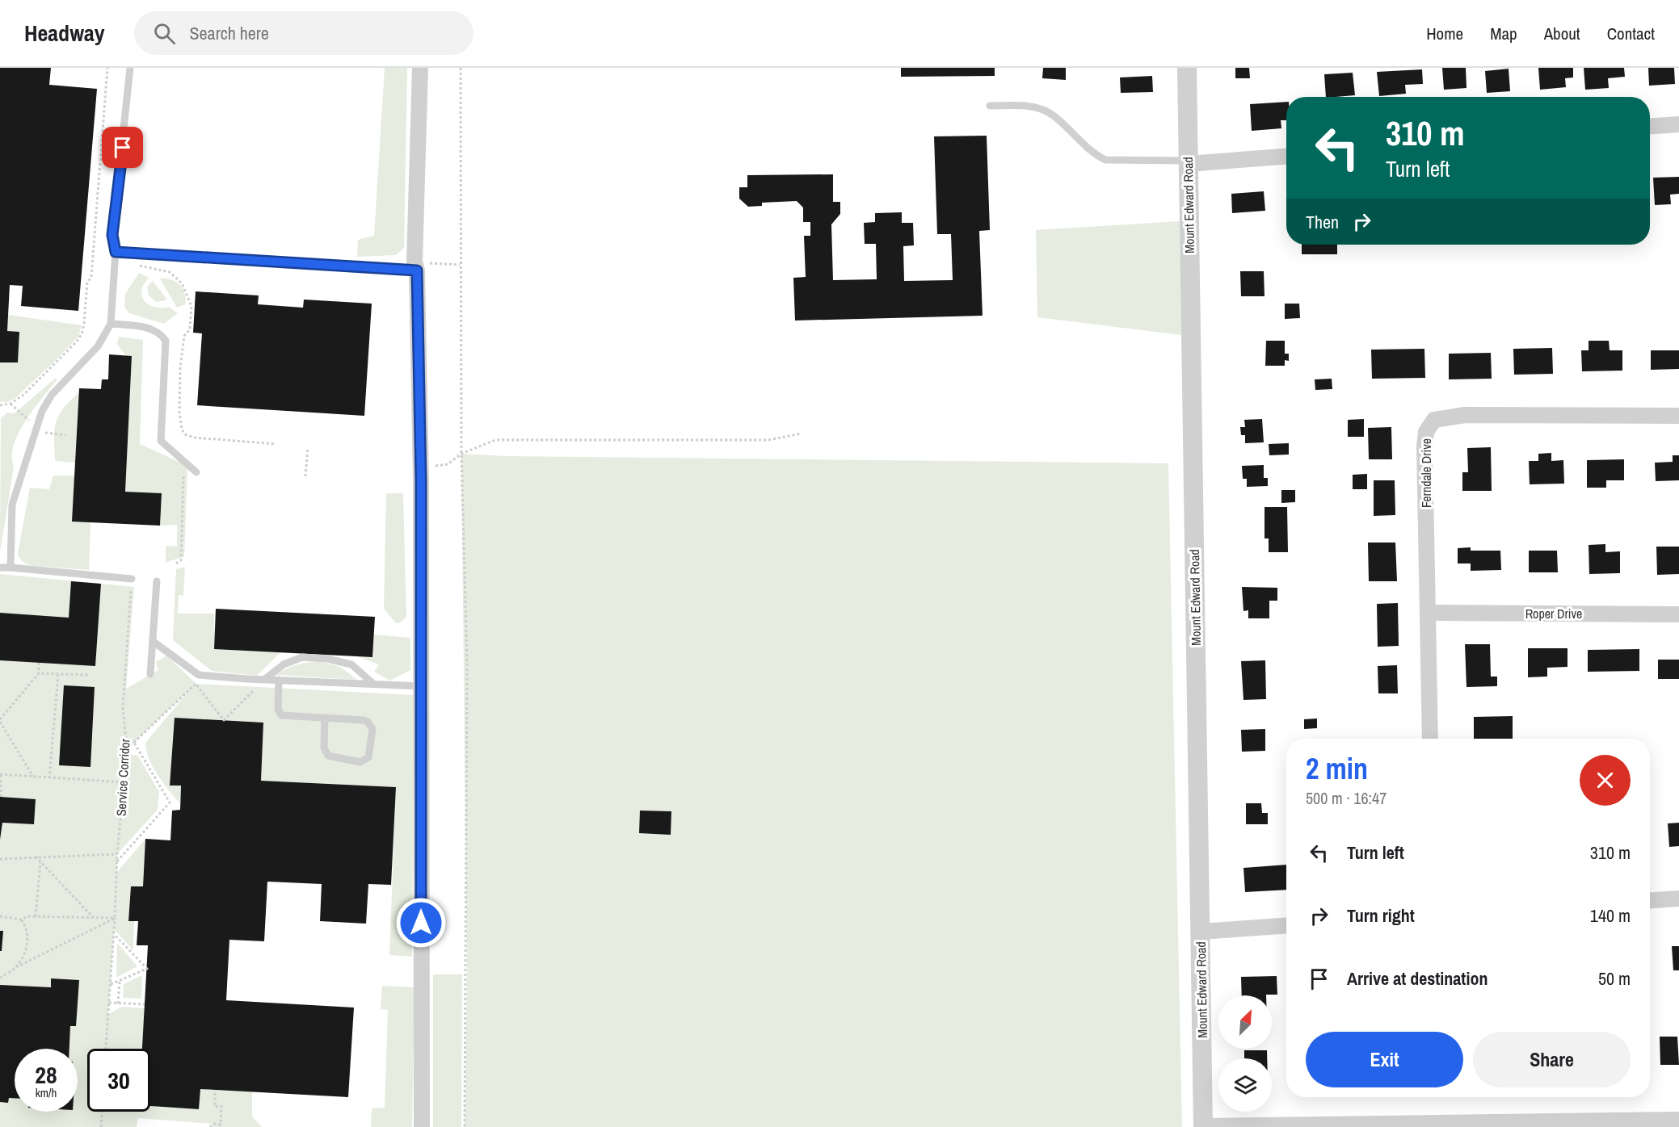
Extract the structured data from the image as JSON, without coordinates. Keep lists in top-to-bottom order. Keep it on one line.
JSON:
{"streets":{"street":["Mount Edward Road","Ferndale Drive","Roper Drive"],"path":["Service Corridor"]},"crossings":[["Ferndale Drive","Roper Drive"]],"north":"top right","page":{"header":"Headway","search":"Search here","nav":["Home","Map","About","Contact"],"turn":["310 m","Turn left"],"then":"Then","heading":["2 min","500 m · 16:47"],"list":[{"name":"Turn left","value":"310 m"},{"name":"Turn right","value":"140 m"},{"name":"Arrive at destination","value":"50 m"}],"buttons":["Exit","Share"],"speed":"28 km/h","limit":"30"}}
